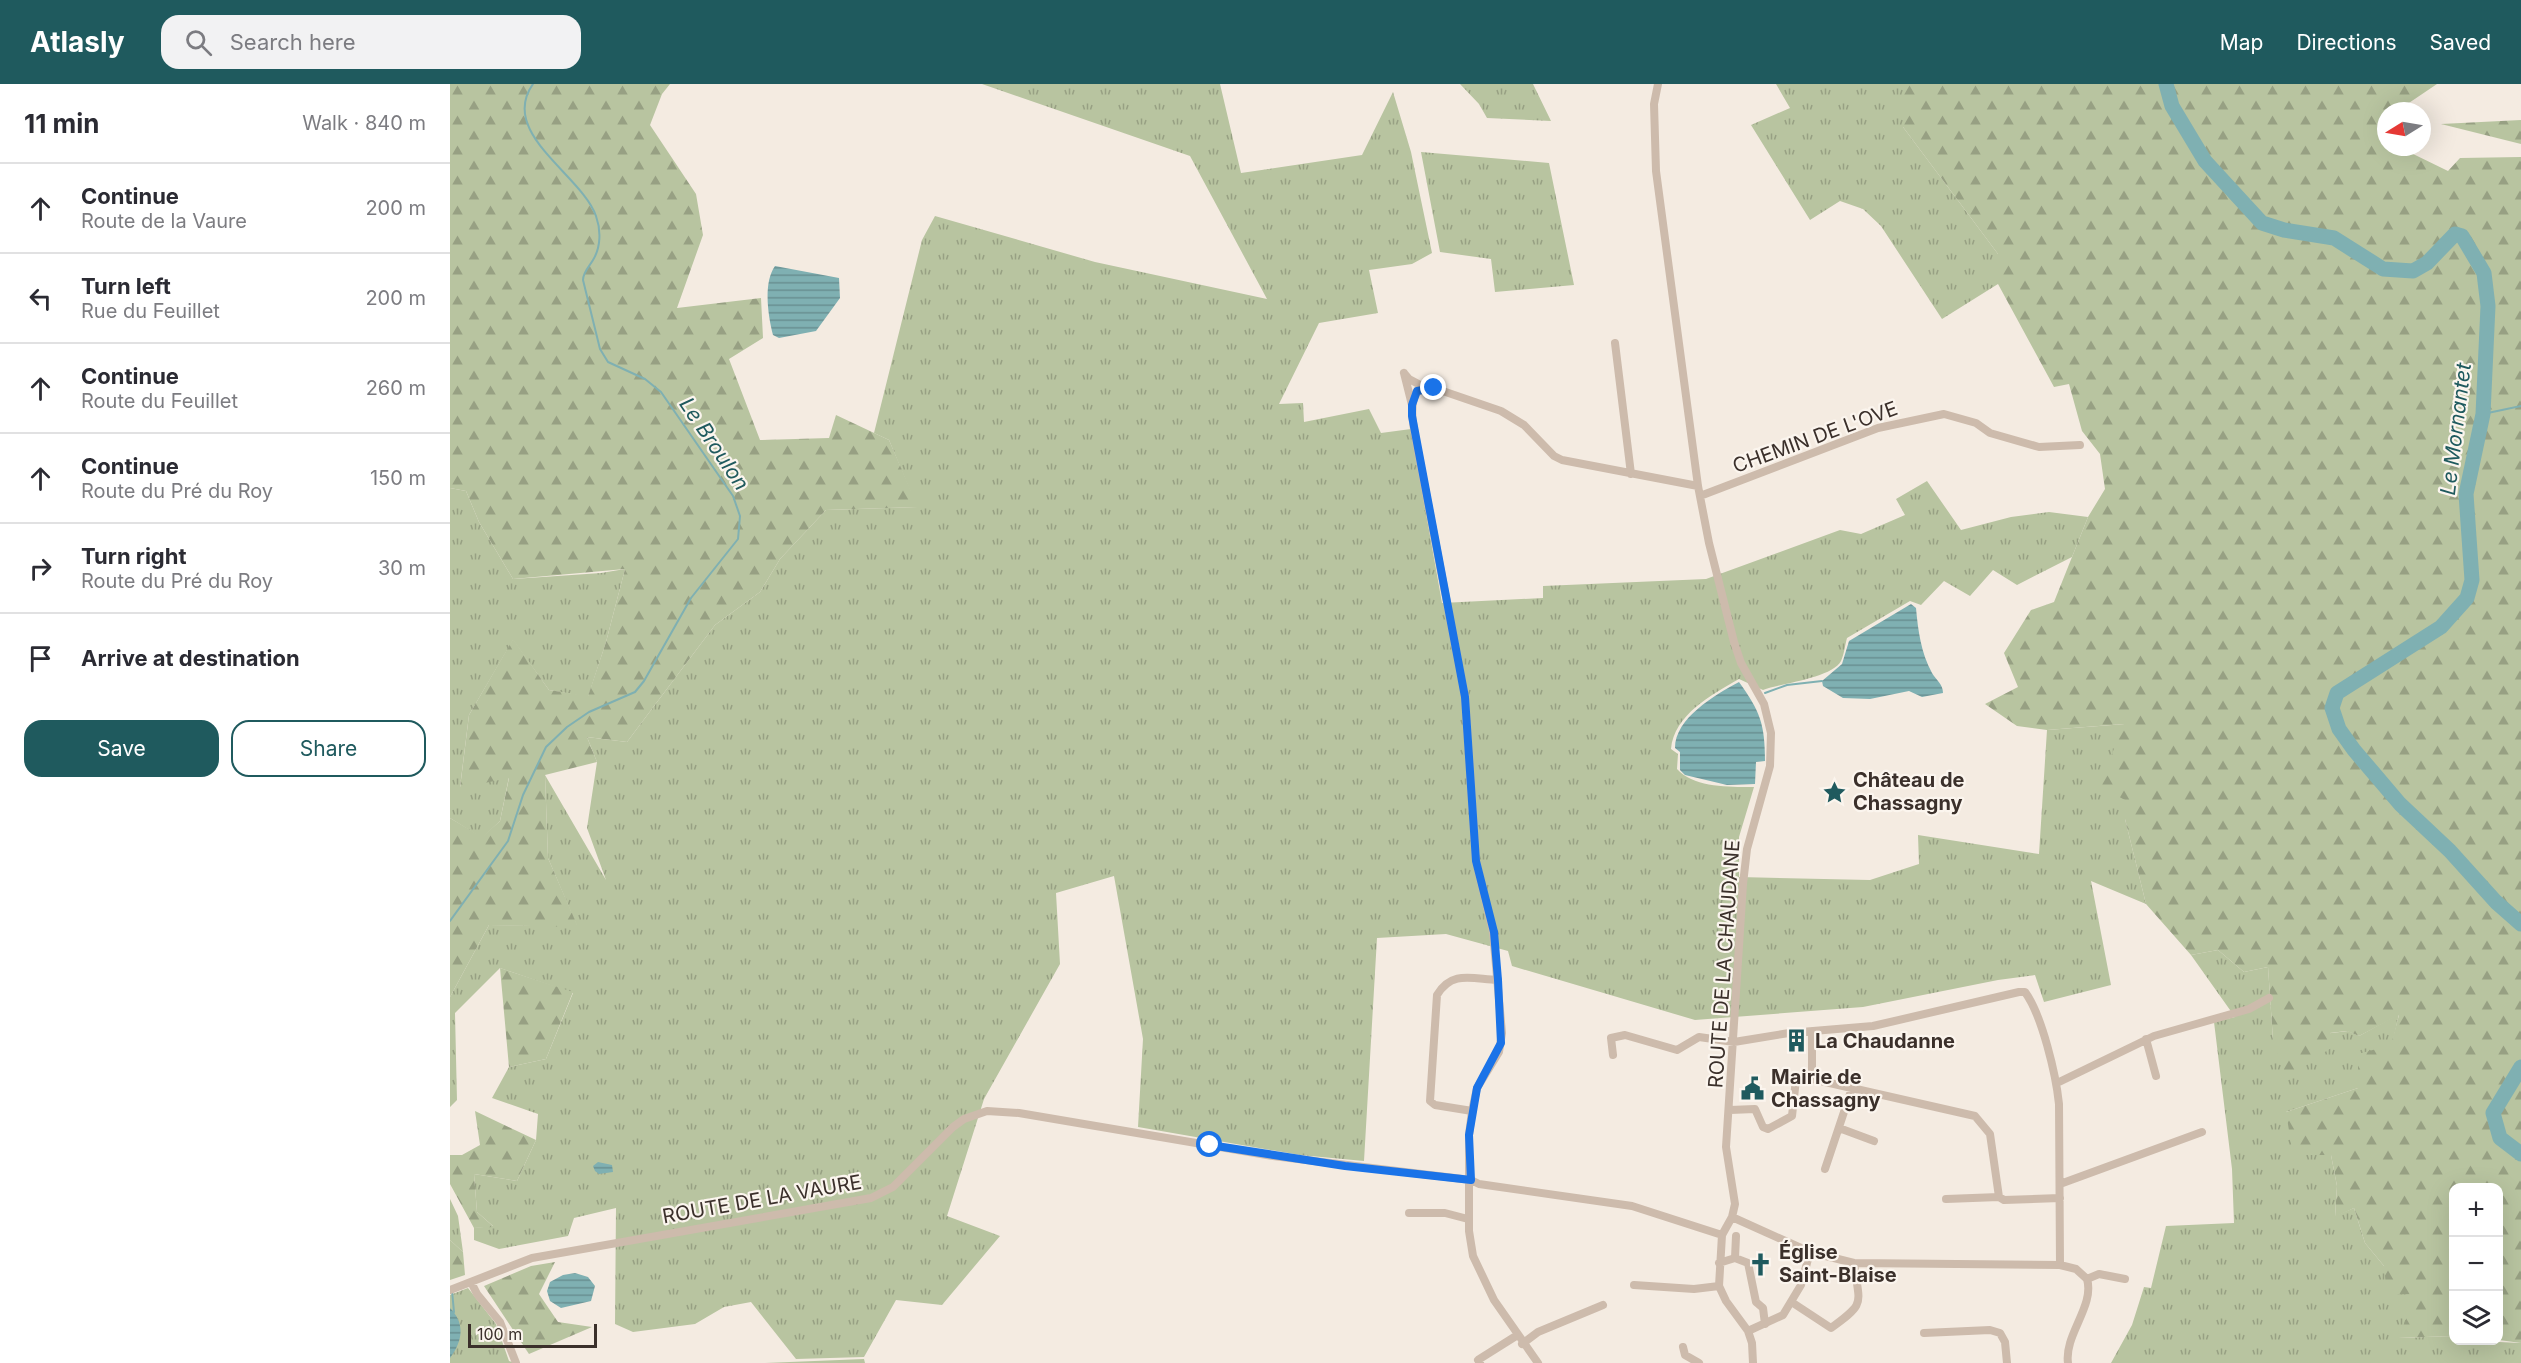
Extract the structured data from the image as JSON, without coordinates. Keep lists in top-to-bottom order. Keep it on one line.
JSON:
{"streets":{"street":["CHEMIN DE L'OVE","ROUTE DE LA CHAUDANE","ROUTE DE LA VAURE"]},"crossings":[["CHEMIN DE L'OVE","ROUTE DE LA CHAUDANE"]],"water":["Le Mornantet","Le Broulon"],"places":{"place":["Château de Chassagny"],"building":["La Chaudanne"],"public building":["Mairie de Chassagny"],"church":["Église Saint-Blaise"]},"scale_bar":"100 m","north":"left","page":{"header":"Atlasly","search":"Search here","nav":["Map","Directions","Saved"],"heading":["11 min","Walk · 840 m"],"list":[["Continue","Route de la Vaure","200 m"],["Turn left","Rue du Feuillet","200 m"],["Continue","Route du Feuillet","260 m"],["Continue","Route du Pré du Roy","150 m"],["Turn right","Route du Pré du Roy","30 m"],"Arrive at destination"],"buttons":["Save","Share"],"map_buttons":["+","−"],"scale":"100 m"}}
